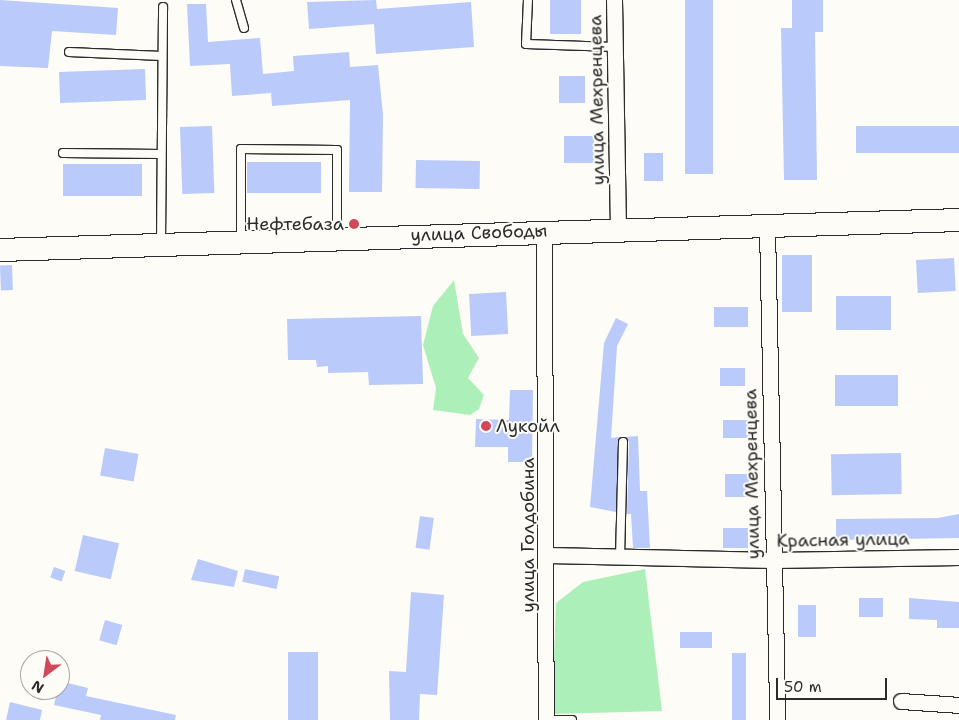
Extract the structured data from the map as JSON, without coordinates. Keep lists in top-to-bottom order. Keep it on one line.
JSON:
{"streets":{"main road":["улица Свободы"],"street":["улица Мехренцева","улица Голдобина","Красная улица"]},"crossings":[["улица Мехренцева","улица Свободы"],["улица Мехренцева","Красная улица"],["улица Свободы","улица Голдобина"],["улица Голдобина","Красная улица"]],"places":["Нефтебаза","Лукойл"],"scale_bar":"50 m","north":"bottom left"}
